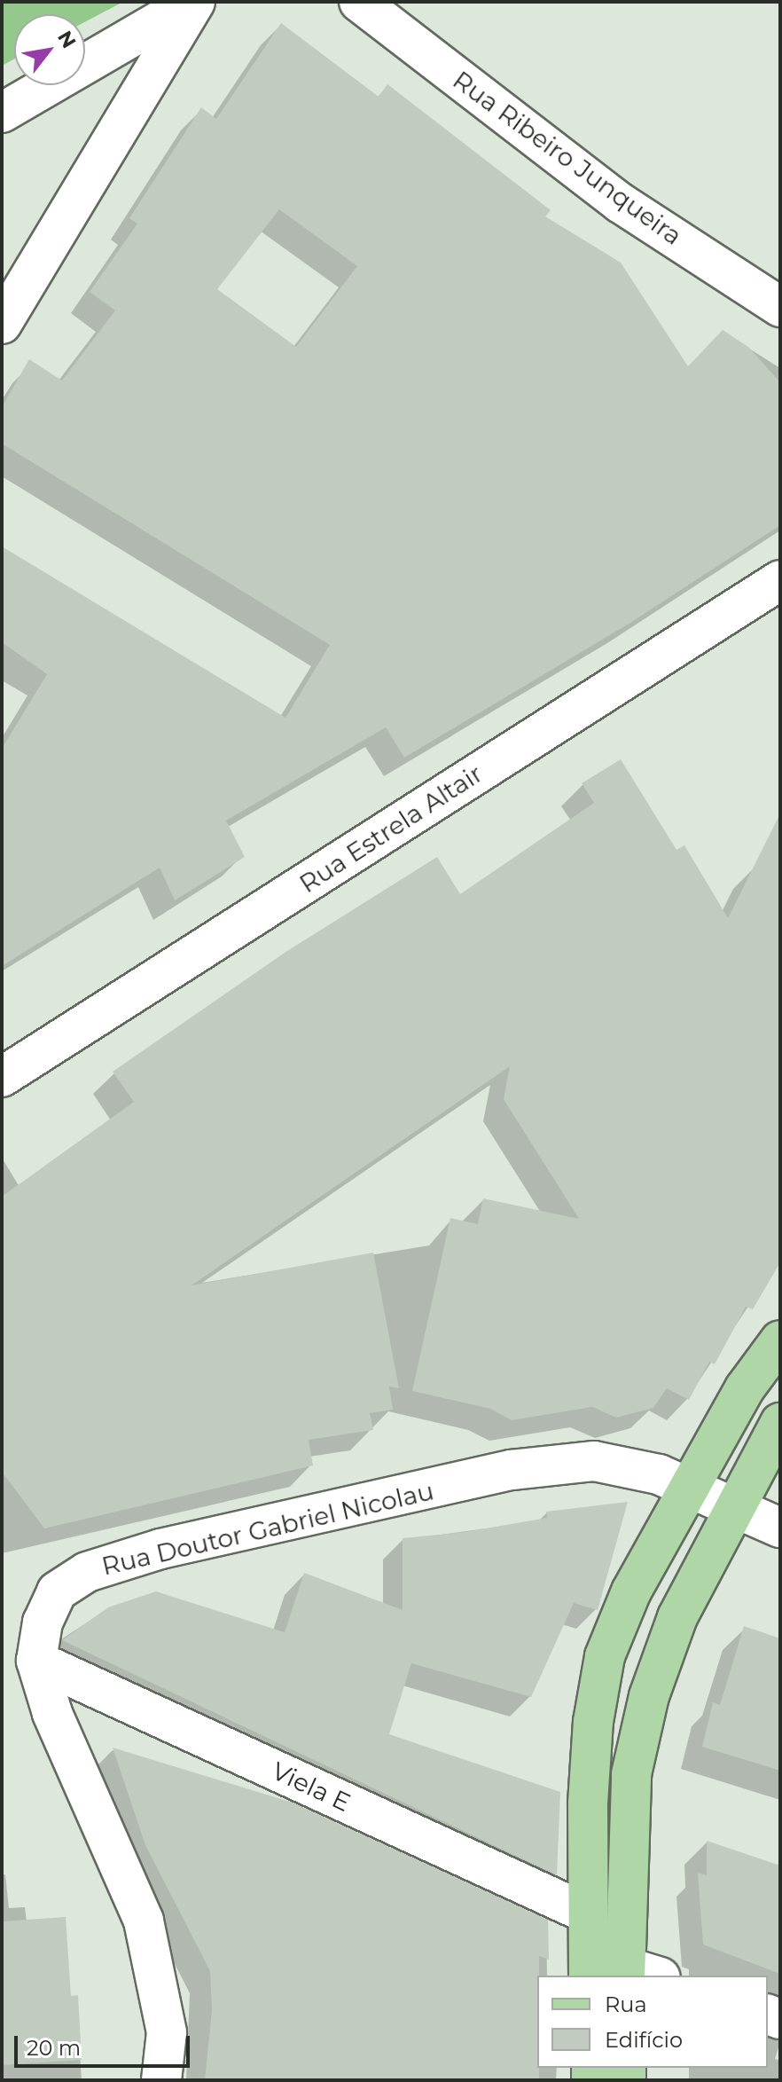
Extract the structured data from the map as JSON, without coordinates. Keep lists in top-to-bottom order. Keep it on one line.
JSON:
{"streets":{"street":["Rua Ribeiro Junqueira","Rua Estrela Altair","Rua Doutor Gabriel Nicolau","Viela E"]},"crossings":[["Rua Doutor Gabriel Nicolau","Viela E"]],"legend":["Rua","Edifício"],"scale_bar":"20 m","north":"top right"}
